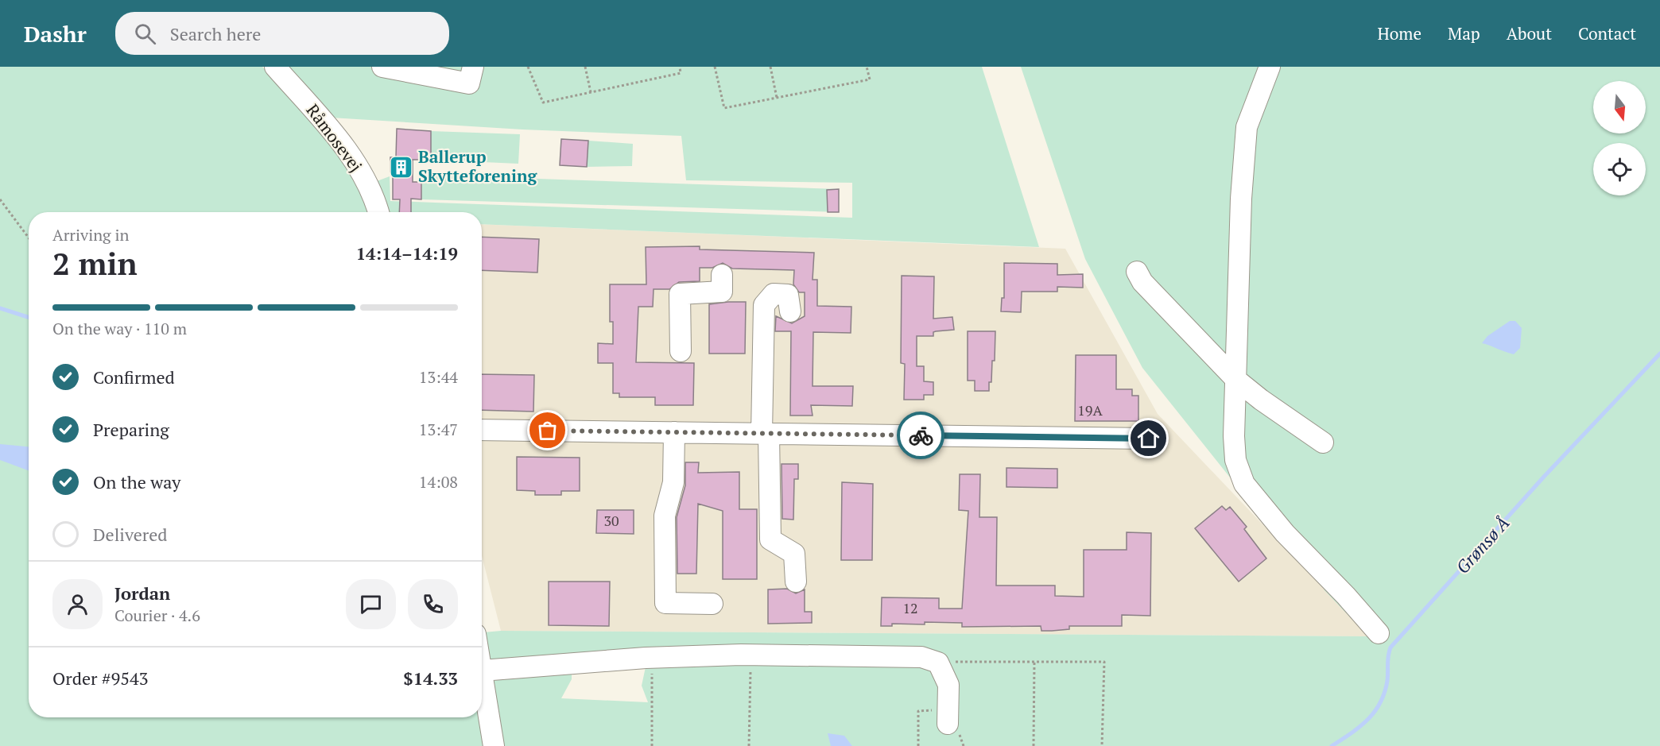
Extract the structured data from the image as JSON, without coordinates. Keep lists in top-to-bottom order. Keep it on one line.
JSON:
{"streets":{"street":["Råmosevej"]},"water":["Grønsø Å"],"places":{"building":["Ballerup Skytteforening"]},"house_numbers":["19A","30","12"],"north":"bottom","page":{"header":"Dashr","search":"Search here","nav":["Home","Map","About","Contact"],"heading":["2 min","Arriving in","14:14–14:19"],"panel":["Jordan","Courier · 4.6","Order #9543","$14.33"],"bar":"On the way · 110 m","list":[["Confirmed","13:44"],["Preparing","13:47"],["On the way","14:08"],"Delivered"]}}
